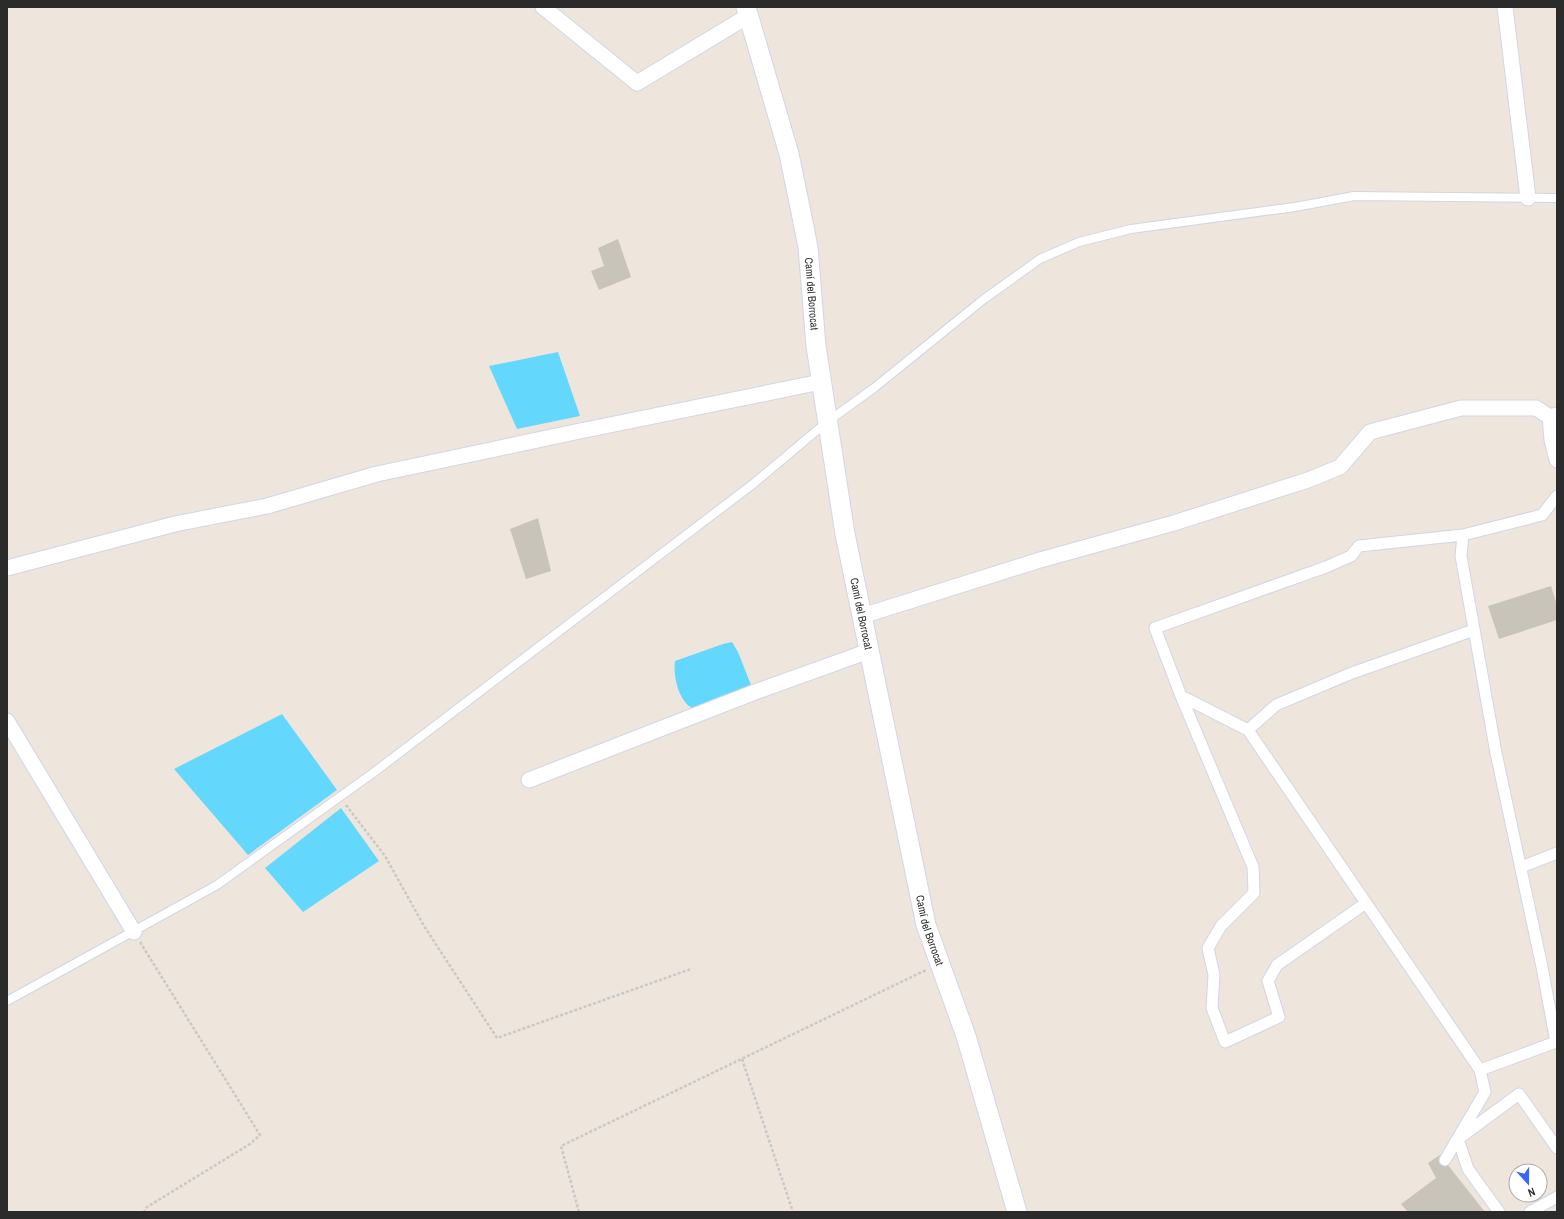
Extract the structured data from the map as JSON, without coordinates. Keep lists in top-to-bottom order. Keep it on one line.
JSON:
{"streets":{"street":["Camí del Borrocat"]},"north":"bottom"}
